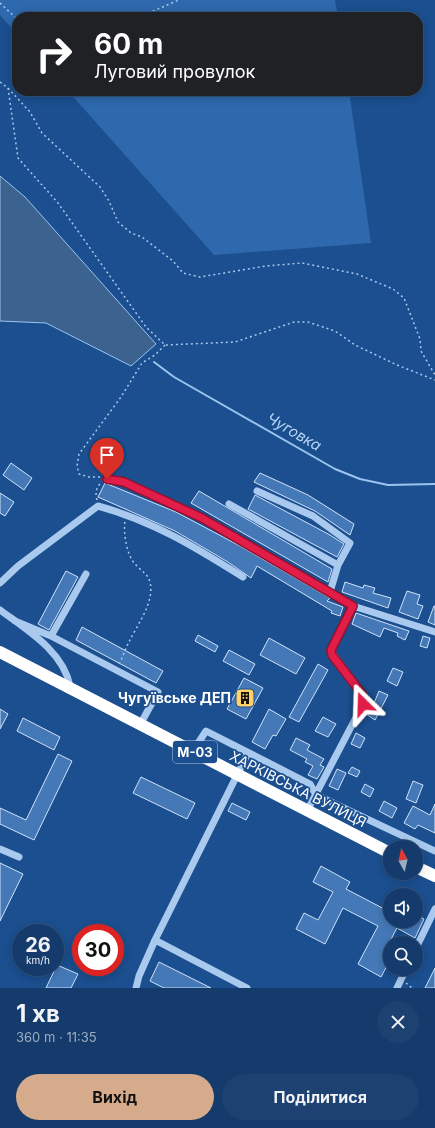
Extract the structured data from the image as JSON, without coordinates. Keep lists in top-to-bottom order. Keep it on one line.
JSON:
{"streets":{"highway":["М-03","ХАРКІВСЬКА ВУЛИЦЯ"]},"water":["Чуговка"],"places":{"building":["Чугуївське ДЕП"]},"north":"top","page":{"turn":["60 m","Луговий провулок"],"speed":"26 km/h","limit":"30","heading":["1 хв","360 m · 11:35"],"buttons":["Вихід","Поділитися"]}}
